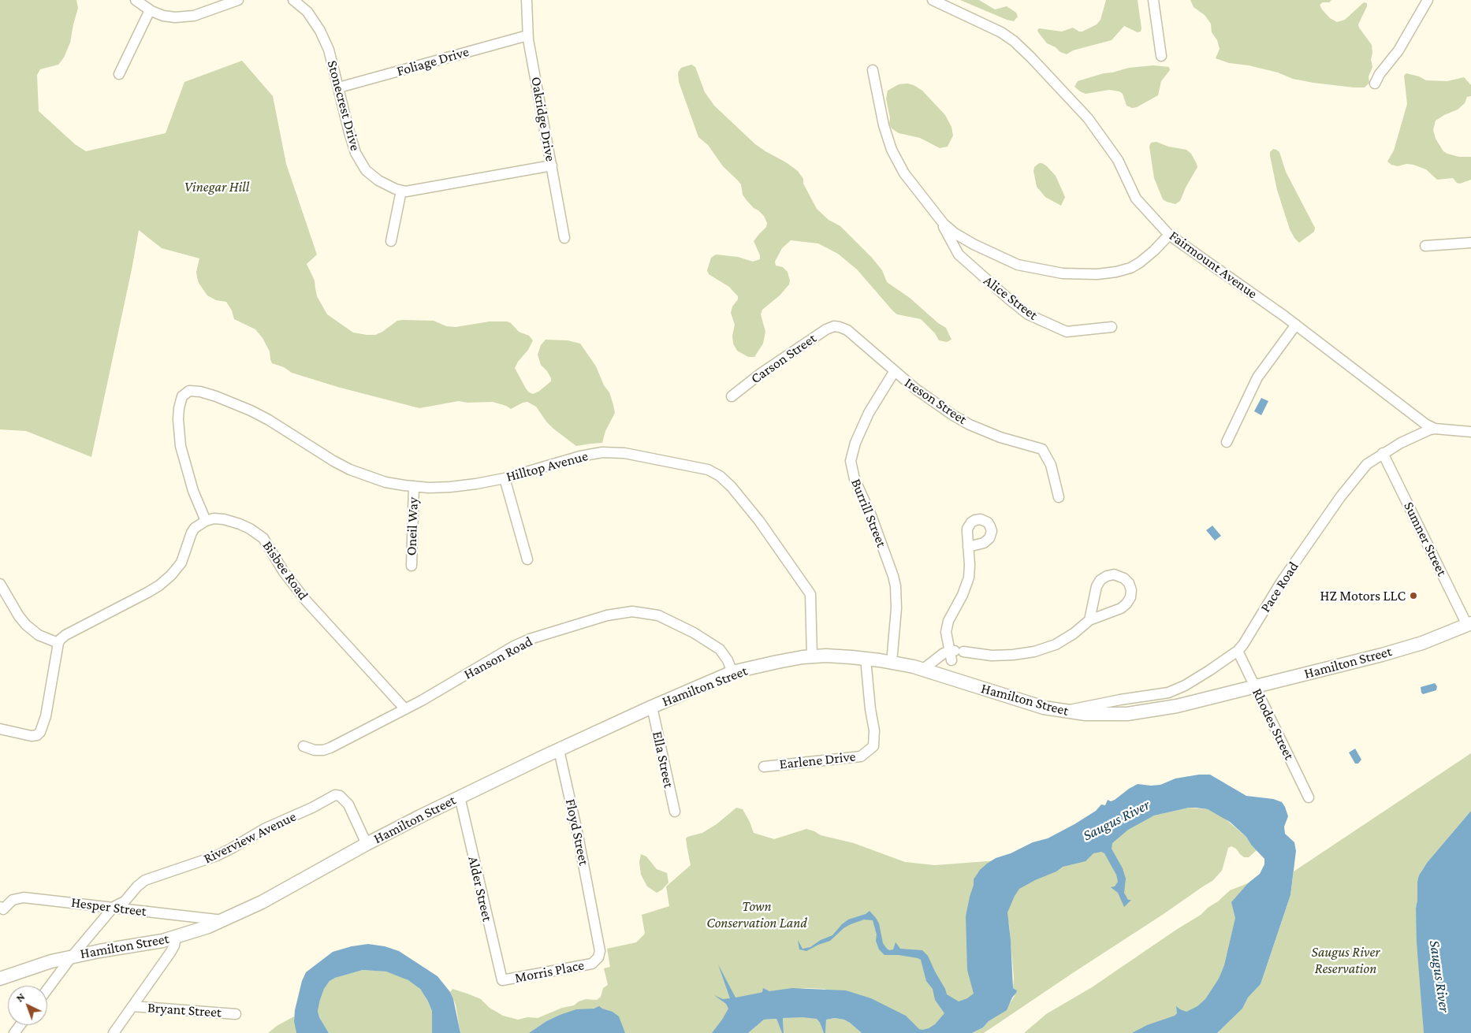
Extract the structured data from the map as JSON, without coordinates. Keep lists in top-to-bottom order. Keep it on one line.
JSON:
{"streets":{"main road":["Hamilton Street"],"street":["Foliage Drive","Stonecrest Drive","Oakridge Drive","Fairmount Avenue","Alice Street","Carson Street","Ireson Street","Hilltop Avenue","Burrill Street","Oneil Way","Sumner Street","Bisbee Road","Pace Road","Hanson Road","Rhodes Street","Ella Street","Earlene Drive","Floyd Street","Riverview Avenue","Alder Street","Hesper Street","Morris Place","Bryant Street"]},"crossings":[["Foliage Drive","Stonecrest Drive"],["Foliage Drive","Oakridge Drive"],["Stonecrest Drive","Oakridge Drive"],["Fairmount Avenue","Pace Road"],["Carson Street","Ireson Street"],["Ireson Street","Burrill Street"],["Hilltop Avenue","Oneil Way"],["Hilltop Avenue","Bisbee Road"],["Hilltop Avenue","Hamilton Street"],["Burrill Street","Hamilton Street"],["Sumner Street","Pace Road"],["Sumner Street","Hamilton Street"],["Bisbee Road","Hanson Road"],["Pace Road","Hamilton Street"],["Pace Road","Rhodes Street"],["Hanson Road","Hamilton Street"],["Hamilton Street","Rhodes Street"],["Hamilton Street","Ella Street"],["Hamilton Street","Earlene Drive"],["Hamilton Street","Floyd Street"],["Hamilton Street","Riverview Avenue"],["Hamilton Street","Alder Street"],["Hamilton Street","Hesper Street"],["Floyd Street","Morris Place"],["Riverview Avenue","Hesper Street"],["Alder Street","Morris Place"]],"water":["Saugus River"],"parks":["Vinegar Hill","Town Conservation Land","Saugus River Reservation"],"places":["HZ Motors LLC"],"north":"top left"}
